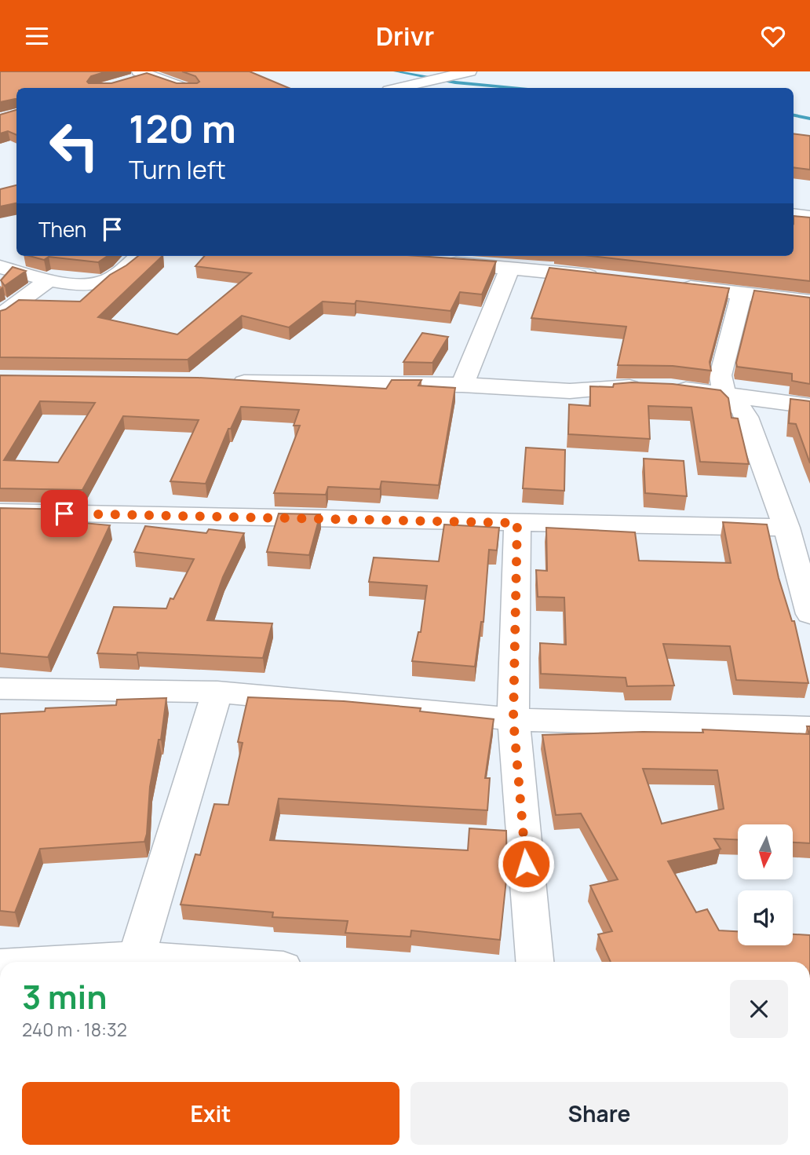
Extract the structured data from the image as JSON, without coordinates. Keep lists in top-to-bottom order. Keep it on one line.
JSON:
{"north":"bottom","page":{"header":"Drivr","turn":["120 m","Turn left"],"then":"Then","heading":["3 min","240 m · 18:32"],"buttons":["Exit","Share"]}}
